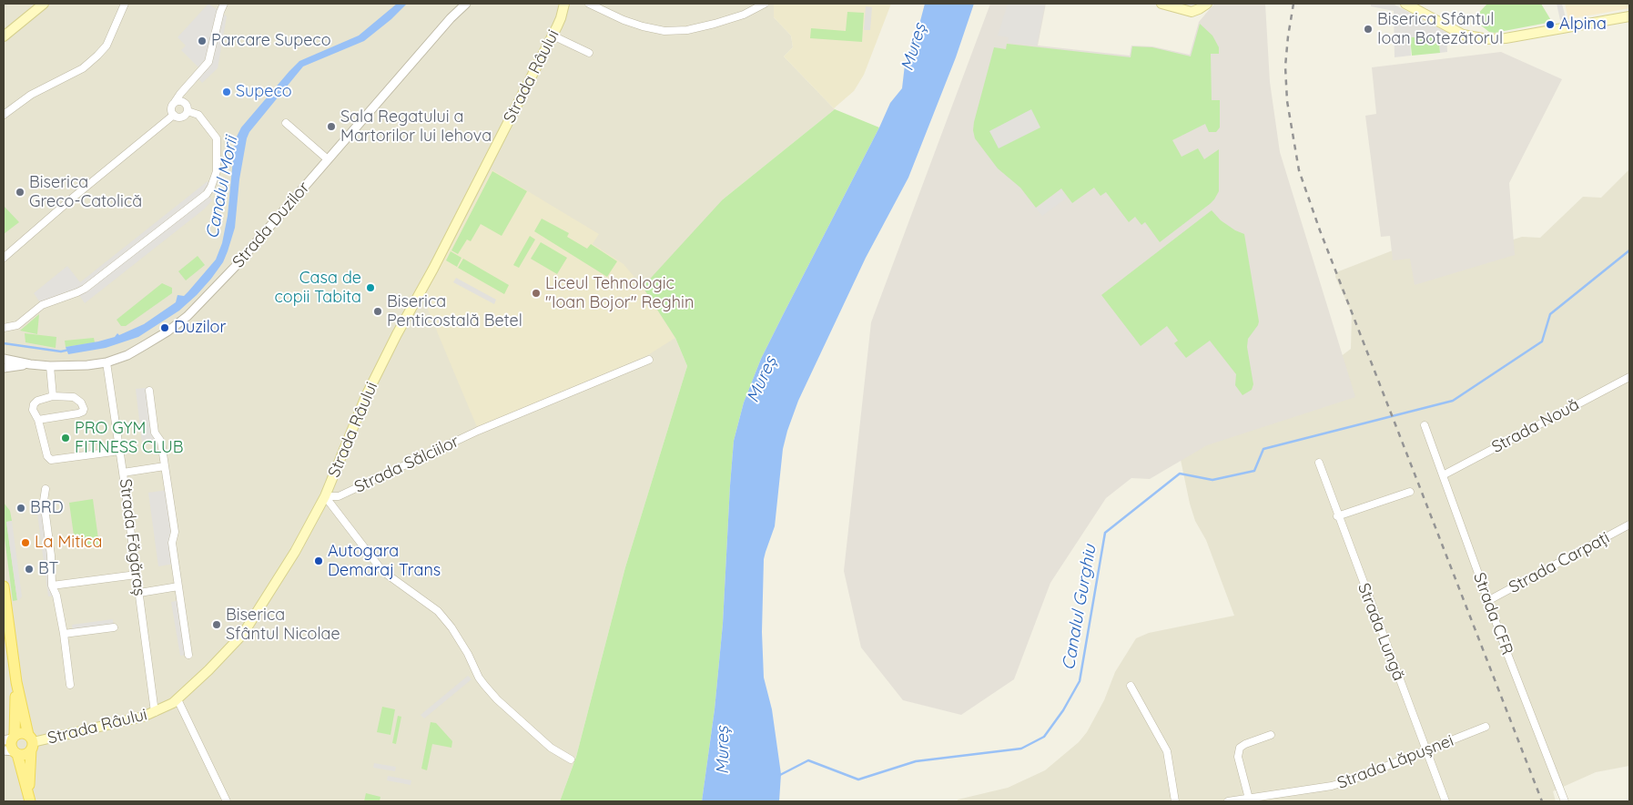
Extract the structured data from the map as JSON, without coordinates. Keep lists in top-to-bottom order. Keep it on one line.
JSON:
{"streets":{"main road":["Strada Râului"],"street":["Strada Duzilor","Strada Nouă","Strada Sălciilor","Strada Făgăraș","Strada Carpați","Strada CFR","Strada Lungă","Strada Lăpușnei"]},"crossings":[["Strada Râului","Strada Sălciilor"],["Strada Râului","Strada Făgăraș"],["Strada Duzilor","Strada Făgăraș"],["Strada Nouă","Strada CFR"],["Strada Carpați","Strada CFR"],["Strada Lungă","Strada Lăpușnei"]],"water":["Mureș","Canalul Morii","Canalul Gurghiu"],"places":["Alpina","Biserica Sfântul Ioan Botezătorul","Parcare Supeco","Supeco","Sala Regatului a Martorilor lui Iehova","Biserica Greco-Catolică","Casa de copii Tabita","Liceul Tehnologic \"Ioan Bojor\" Reghin","Biserica Penticostală Betel","Duzilor","PRO GYM FITNESS CLUB","BRD","La Mitica","Autogara Demaraj Trans","BT","Biserica Sfântul Nicolae"]}
